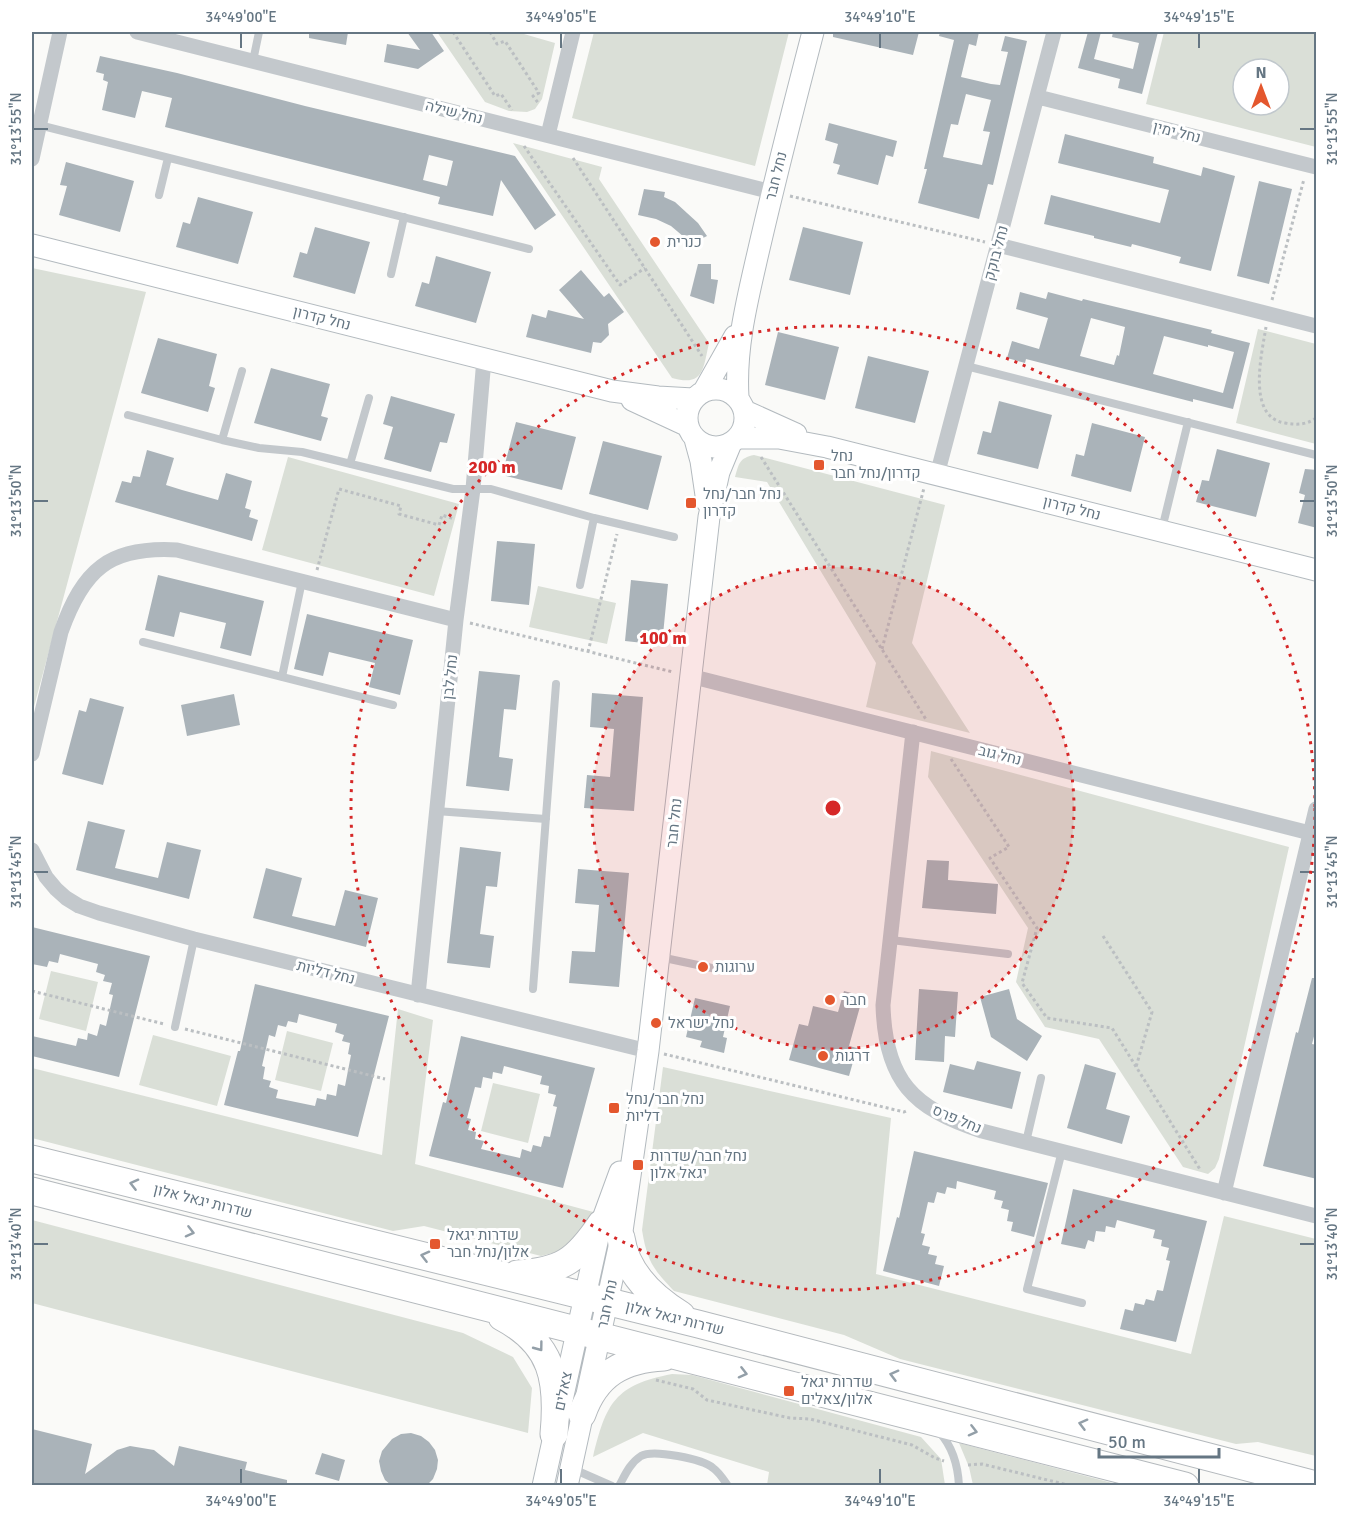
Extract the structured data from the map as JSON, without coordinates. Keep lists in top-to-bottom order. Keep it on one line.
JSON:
{"streets":{"highway":["שדרות יגאל אלון"],"street":["נחל שילה","נחל ימין","נחל חבר","נחל בוקק","נחל קדרון","נחל לבן","נחל גוב","נחל דליות","נחל פרס","צאלים"]},"crossings":[["נחל שילה","נחל חבר"],["נחל ימין","נחל בוקק"],["נחל חבר","נחל קדרון"],["נחל חבר","נחל גוב"],["נחל חבר","נחל דליות"],["נחל חבר","שדרות יגאל אלון"],["נחל חבר","צאלים"],["נחל בוקק","נחל קדרון"],["נחל קדרון","נחל לבן"],["נחל לבן","נחל דליות"],["נחל גוב","נחל פרס"]],"places":{"other":["כנרית","ערוגות","חבר","נחל ישראל","דרגות"],"transit":["נחל קדרון/נחל חבר","נחל חבר/נחל קדרון","נחל חבר/נחל דליות","נחל חבר/שדרות יגאל אלון","שדרות יגאל אלון/נחל חבר","שדרות יגאל אלון/צאלים"]},"scale_bar":"50 m","north":"top","coordinates":["34°49'00\"E","34°49'05\"E","34°49'10\"E","34°49'15\"E","31°13'55\"N","31°13'50\"N","31°13'45\"N","31°13'40\"N"],"rings":["200 m","100 m"]}
